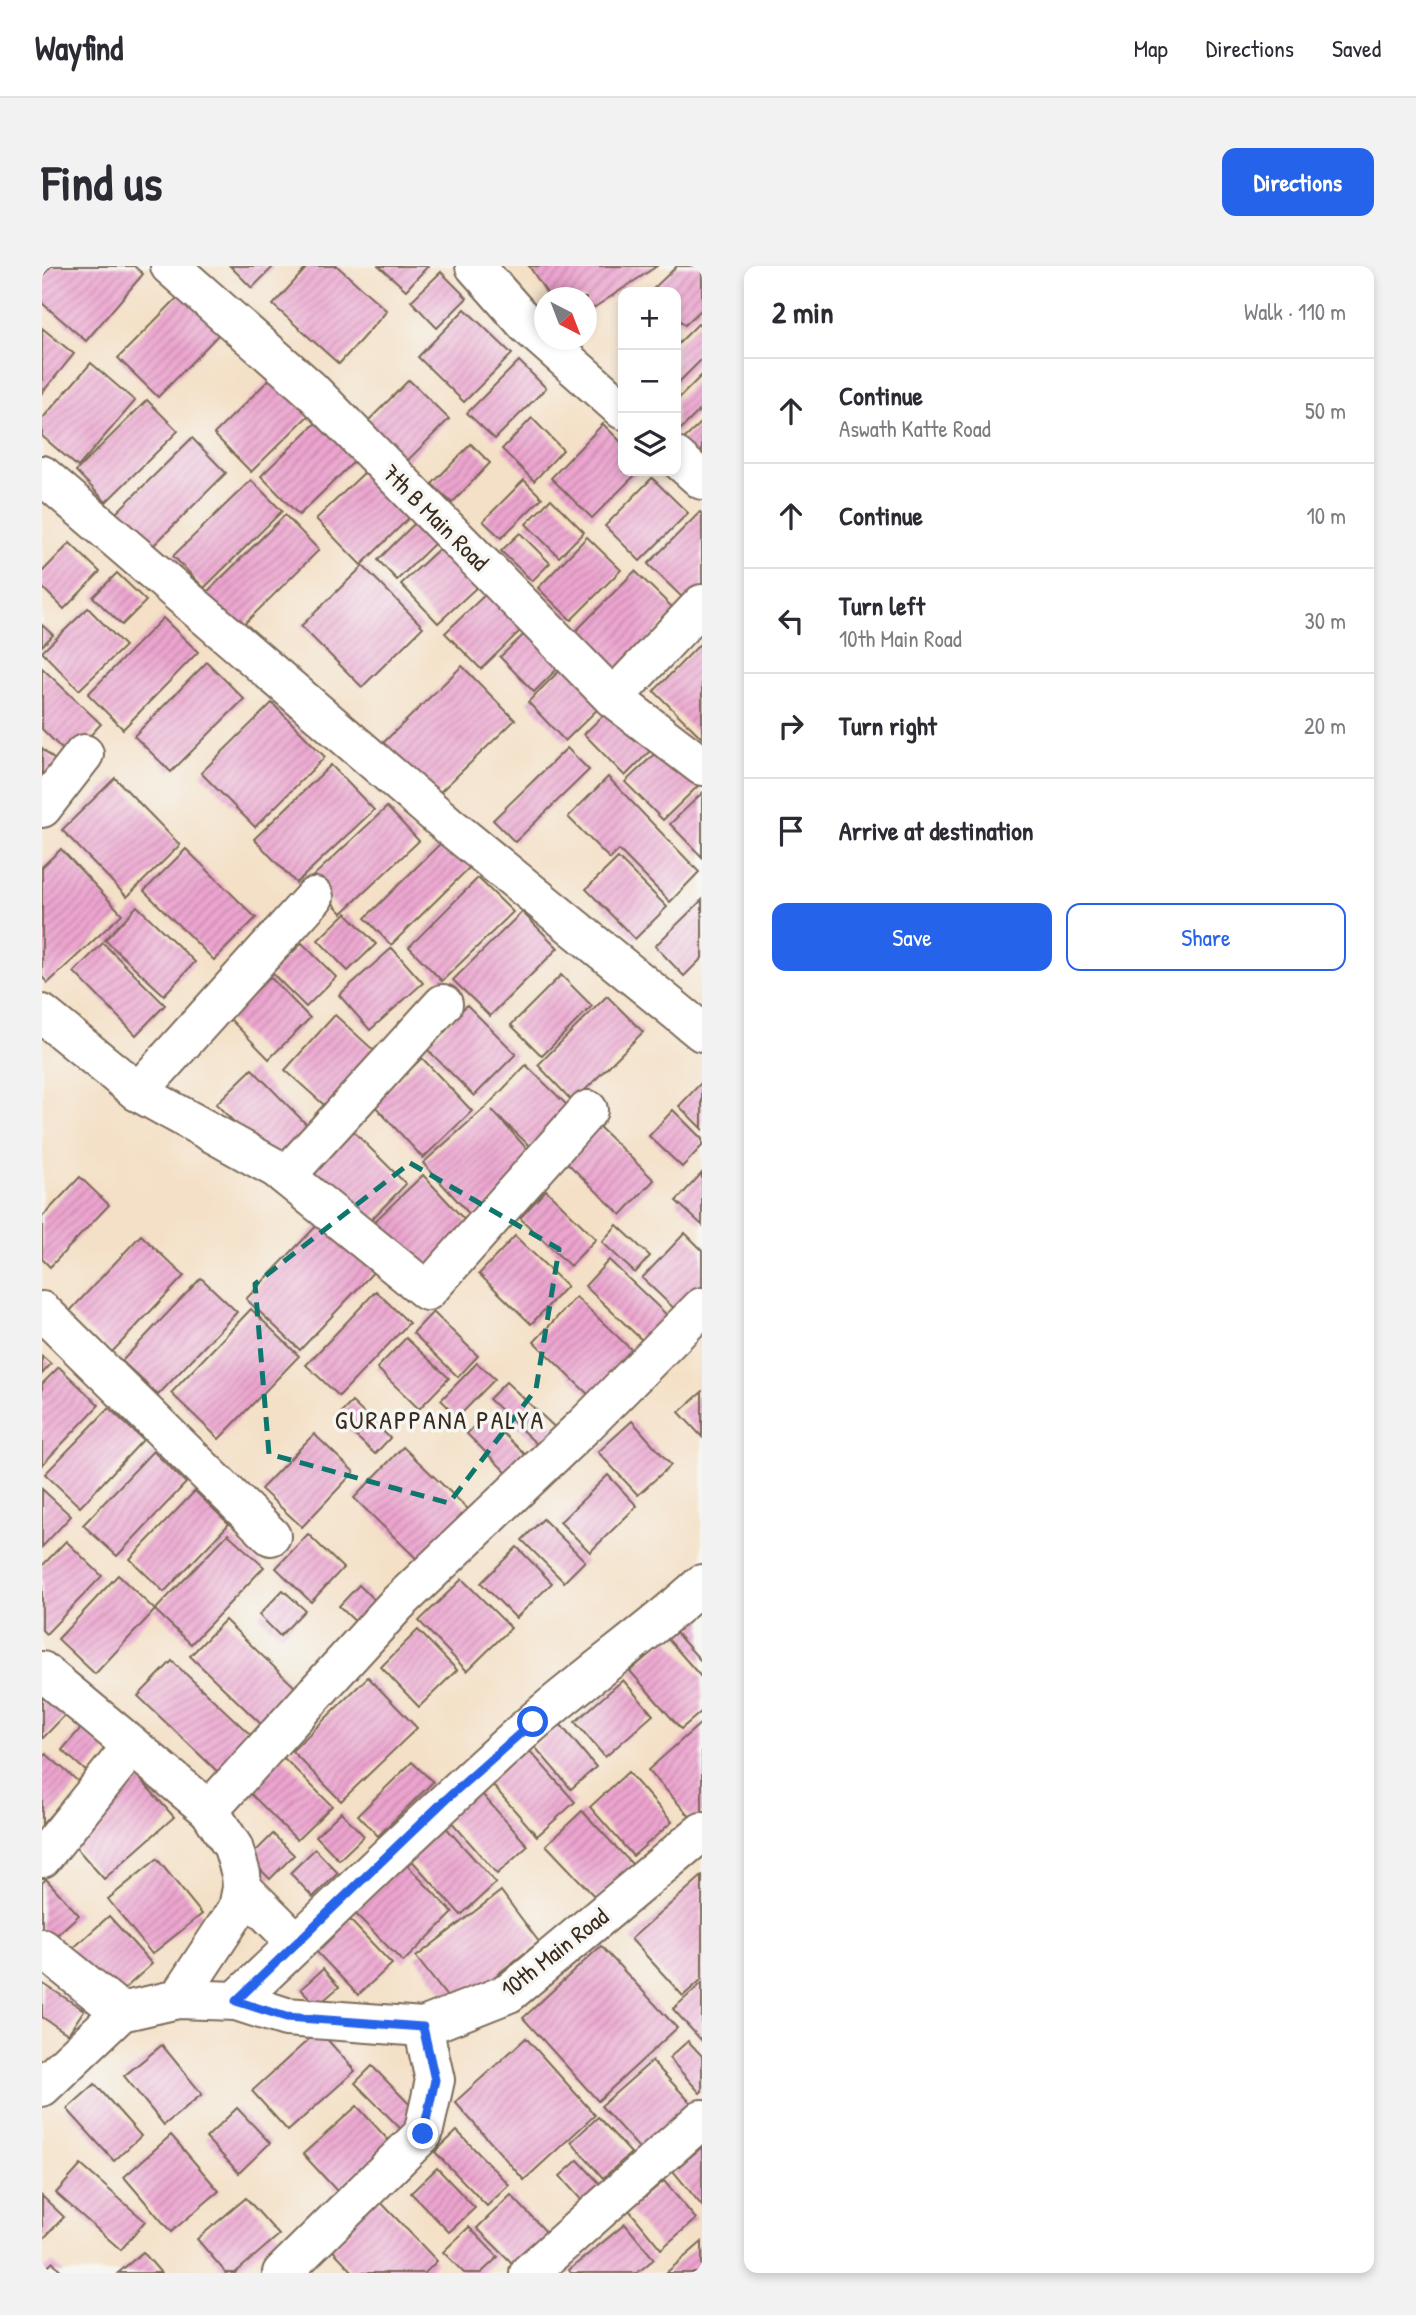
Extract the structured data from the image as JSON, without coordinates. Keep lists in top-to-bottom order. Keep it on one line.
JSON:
{"streets":{"street":["7th B Main Road","10th Main Road"]},"districts":["GURAPPANA PALYA"],"north":"bottom right","page":{"header":"Wayfind","nav":["Map","Directions","Saved"],"buttons":["Directions",["Save","Share"]],"title":"Find us","heading":["2 min","Walk · 110 m"],"map_buttons":["+","−"],"list":[["Continue","Aswath Katte Road","50 m"],["Continue","10 m"],["Turn left","10th Main Road","30 m"],["Turn right","20 m"],"Arrive at destination"]}}
